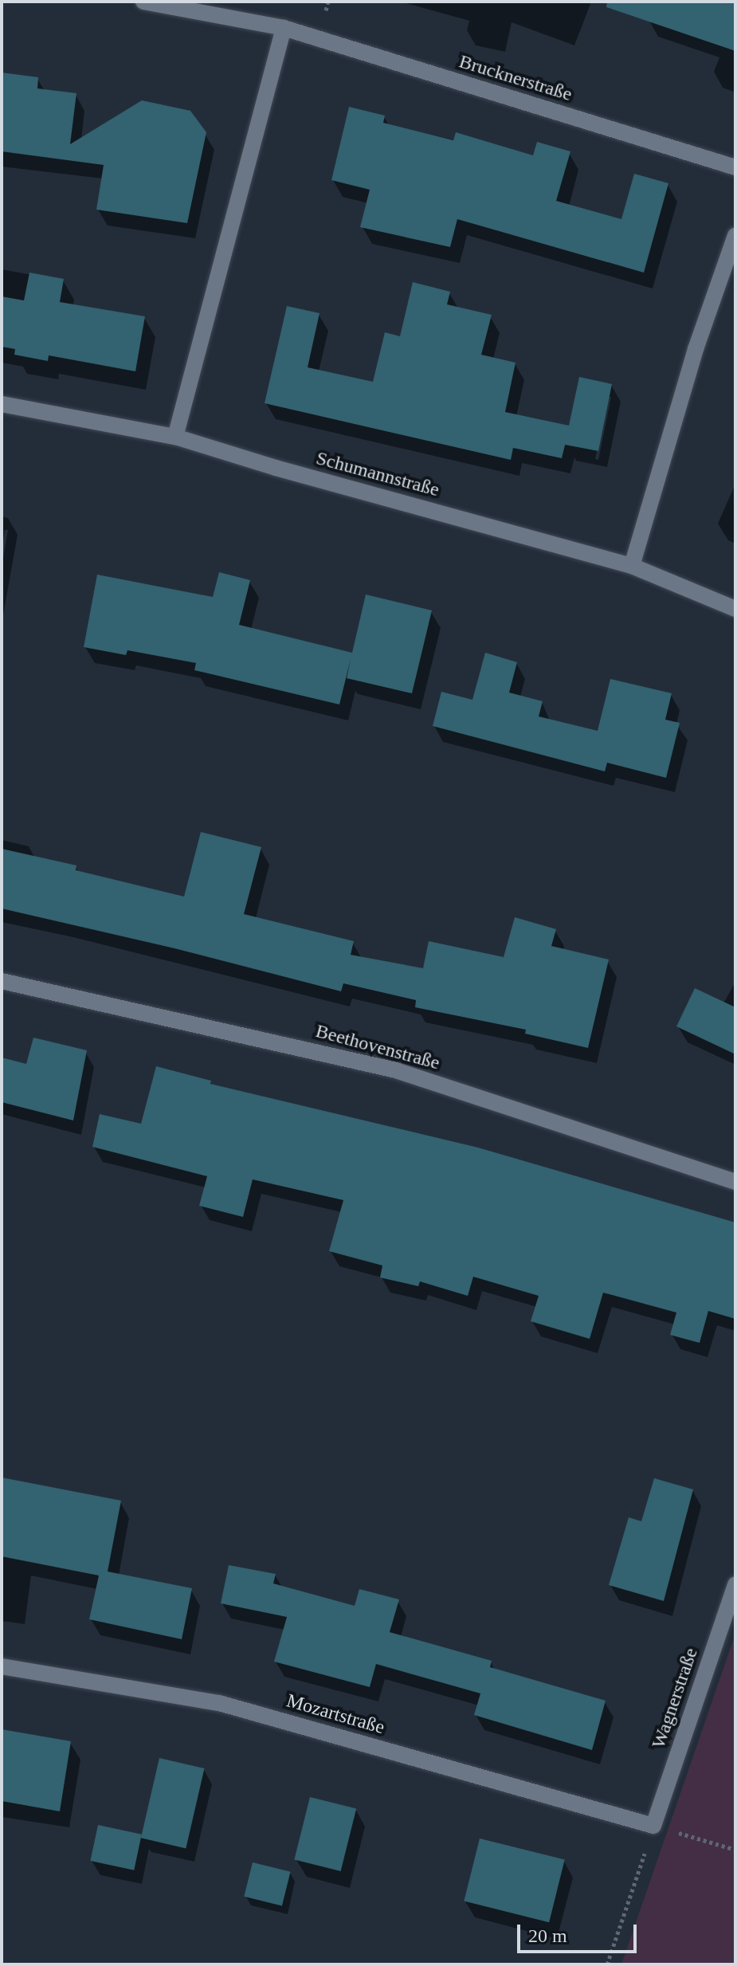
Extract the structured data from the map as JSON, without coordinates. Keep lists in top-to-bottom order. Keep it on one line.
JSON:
{"streets":{"street":["Brucknerstraße","Schumannstraße","Beethovenstraße","Wagnerstraße","Mozartstraße"]},"crossings":[["Wagnerstraße","Mozartstraße"]],"scale_bar":"20 m"}
